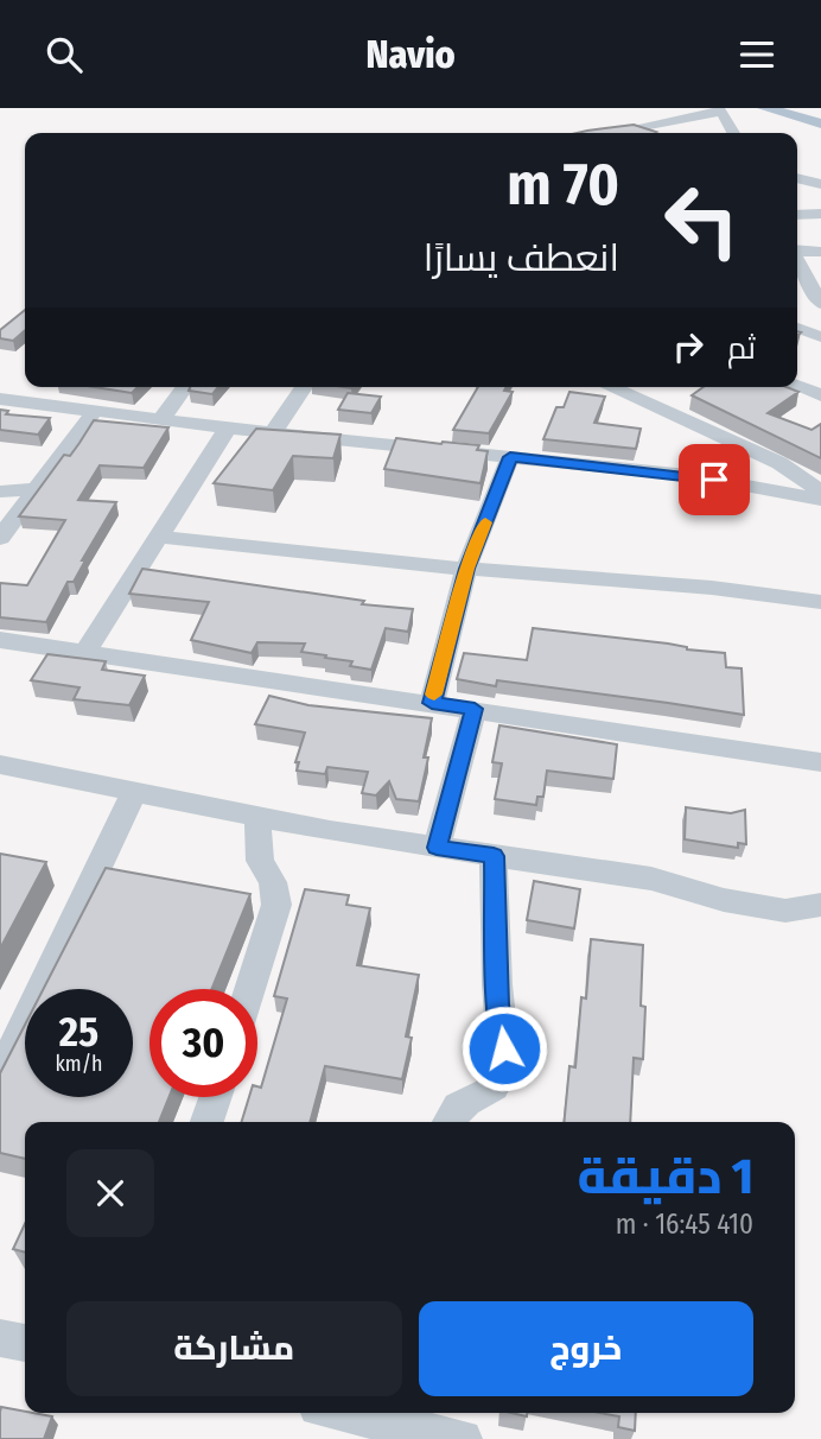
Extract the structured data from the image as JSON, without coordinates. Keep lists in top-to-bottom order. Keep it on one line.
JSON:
{"page":{"header":"Navio","turn":["70 m","انعطف يسارًا"],"then":"ثم","speed":"25 km/h","limit":"30","heading":["1 دقيقة","410 m · 16:45"],"buttons":["خروج","مشاركة"]}}
